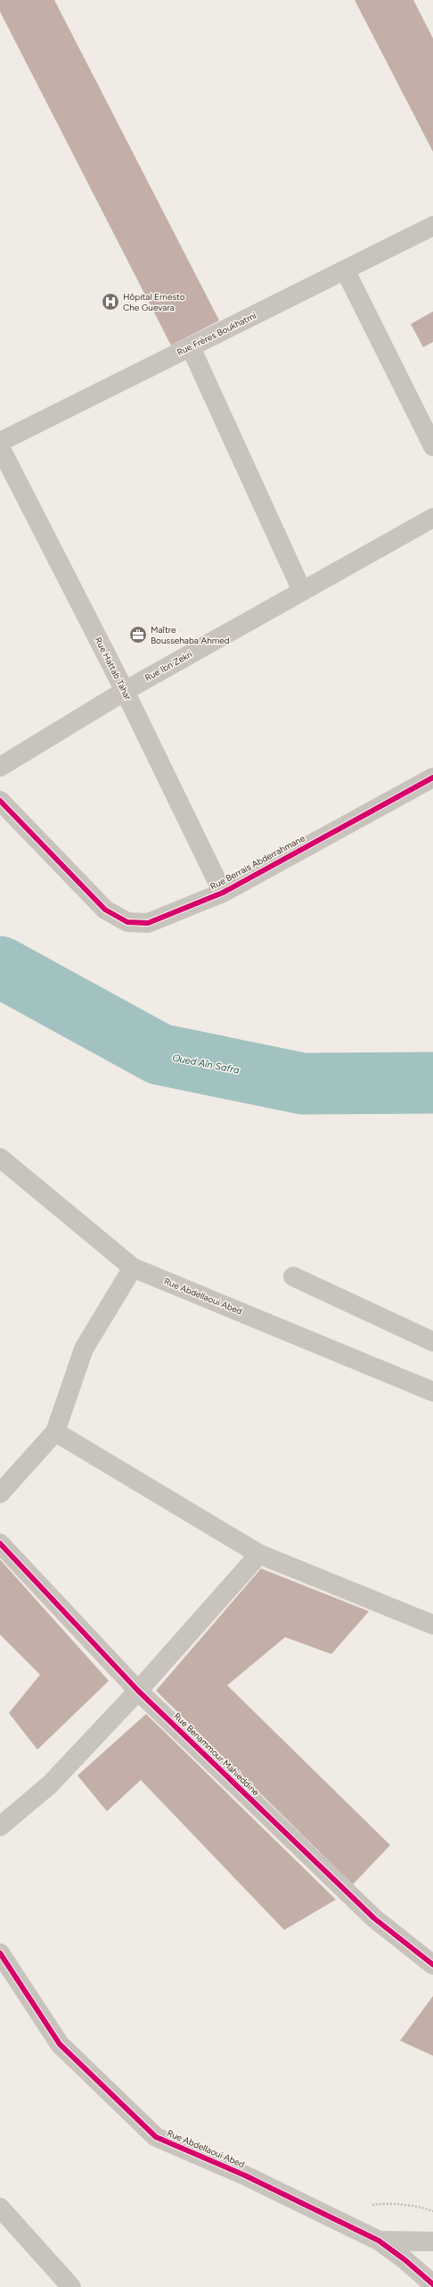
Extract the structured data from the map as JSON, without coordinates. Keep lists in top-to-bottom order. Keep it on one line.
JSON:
{"streets":{"street":["Rue Frères Boukhatmi","Rue Ibn Zekri","Rue Hattab Tahar","Rue Berrais Abderrahmane","Rue Abdellaoui Abed","Rue Benammour Mahieddine"]},"crossings":[["Rue Ibn Zekri","Rue Hattab Tahar"],["Rue Hattab Tahar","Rue Berrais Abderrahmane"]],"water":["Oued Aîn Safra"],"places":{"hospital":["Hôpital Ernesto Che Guevara"],"office":["Maître Boussehaba Ahmed"]}}
